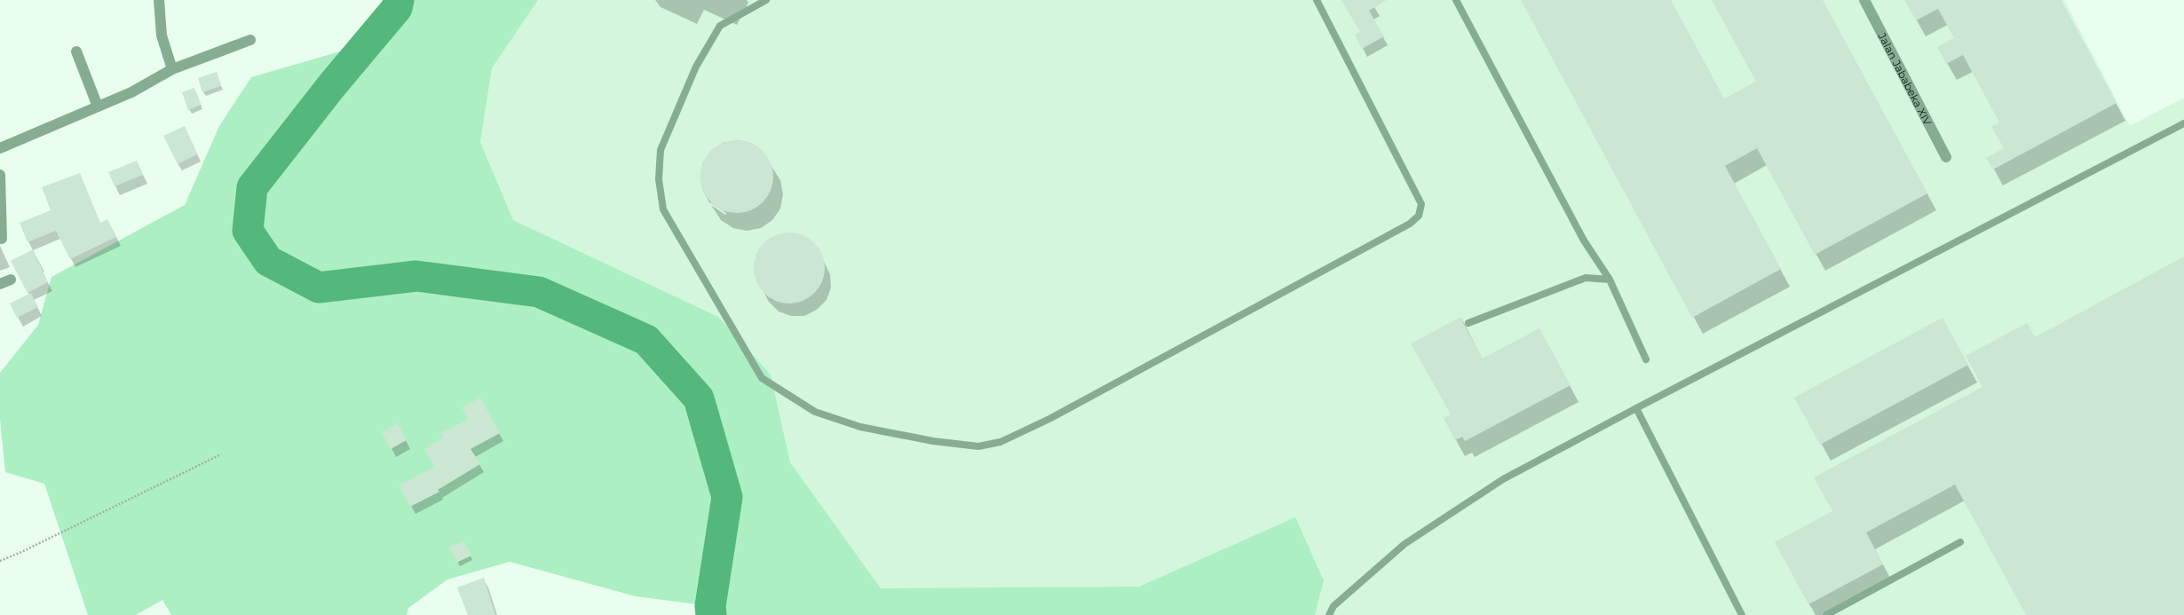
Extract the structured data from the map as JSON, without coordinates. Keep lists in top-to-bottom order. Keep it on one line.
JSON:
{"streets":{"street":["Jalan Jababeka XIV"]}}
